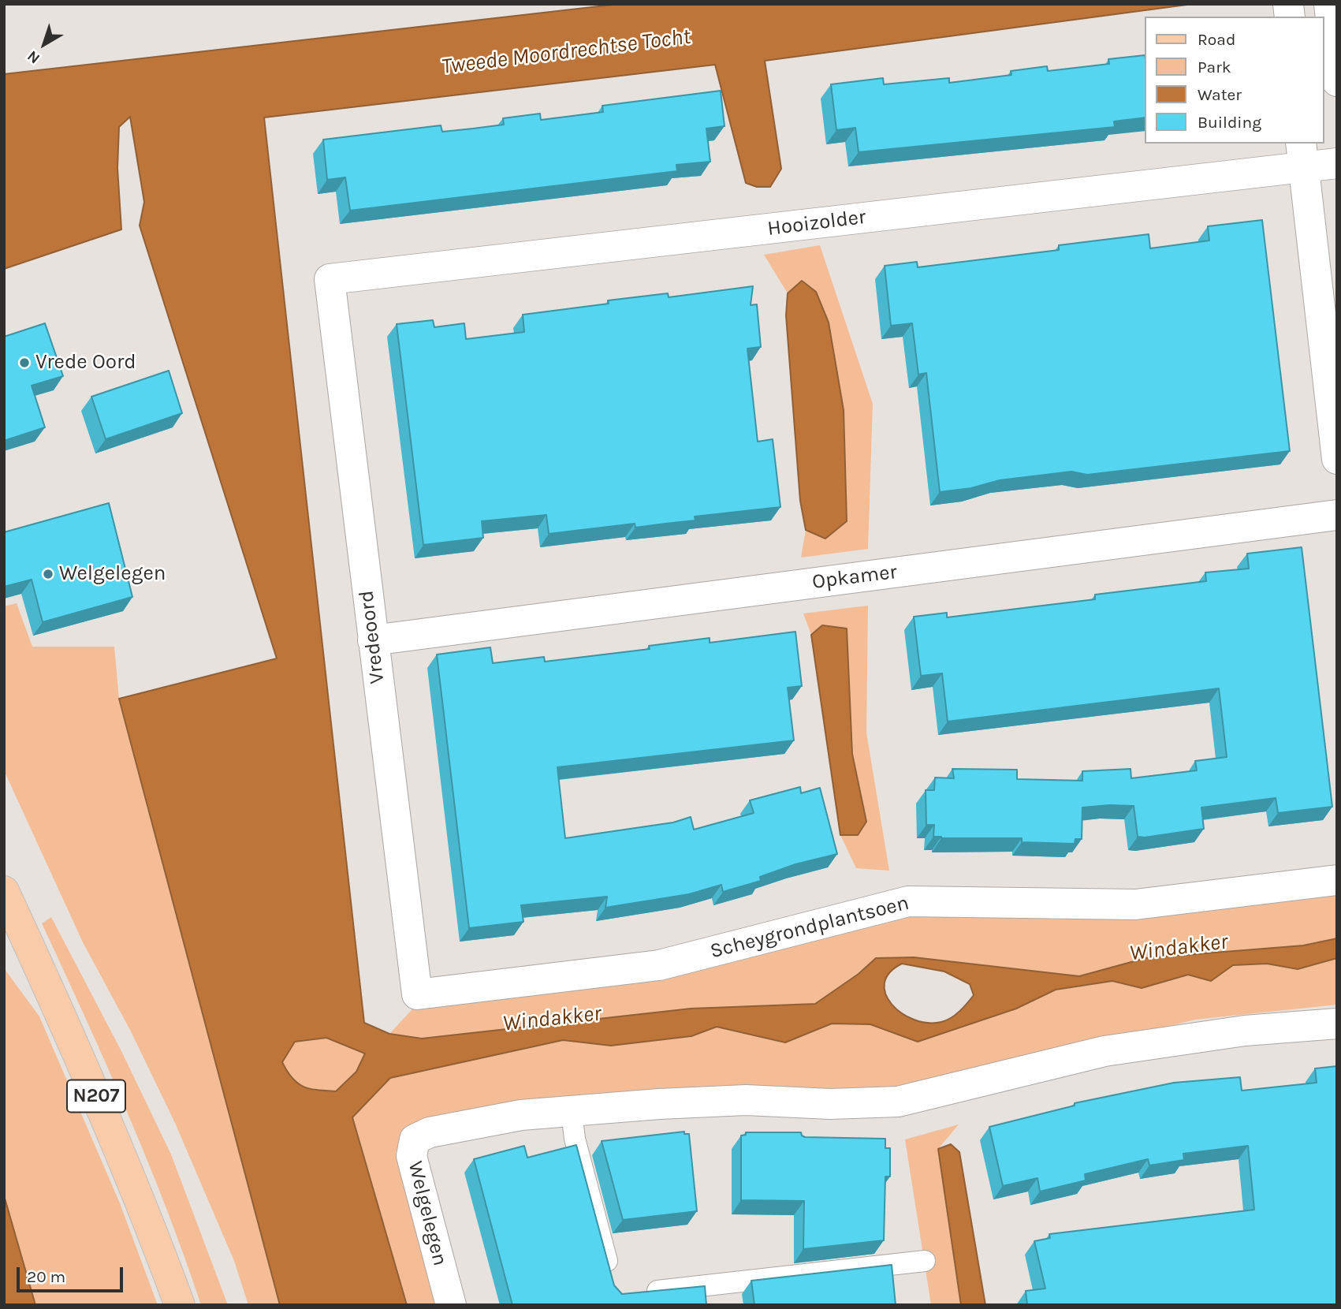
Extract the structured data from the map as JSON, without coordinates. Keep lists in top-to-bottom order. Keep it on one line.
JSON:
{"streets":{"main road":["N207"],"street":["Hooizolder","Opkamer","Vredeoord","Scheygrondplantsoen","Welgelegen"]},"crossings":[["Hooizolder","Vredeoord"],["Opkamer","Vredeoord"],["Vredeoord","Scheygrondplantsoen"]],"water":["Tweede Moordrechtse Tocht","Windakker"],"places":["Vrede Oord","Welgelegen"],"legend":["Road","Park","Water","Building"],"scale_bar":"20 m","north":"bottom left"}
